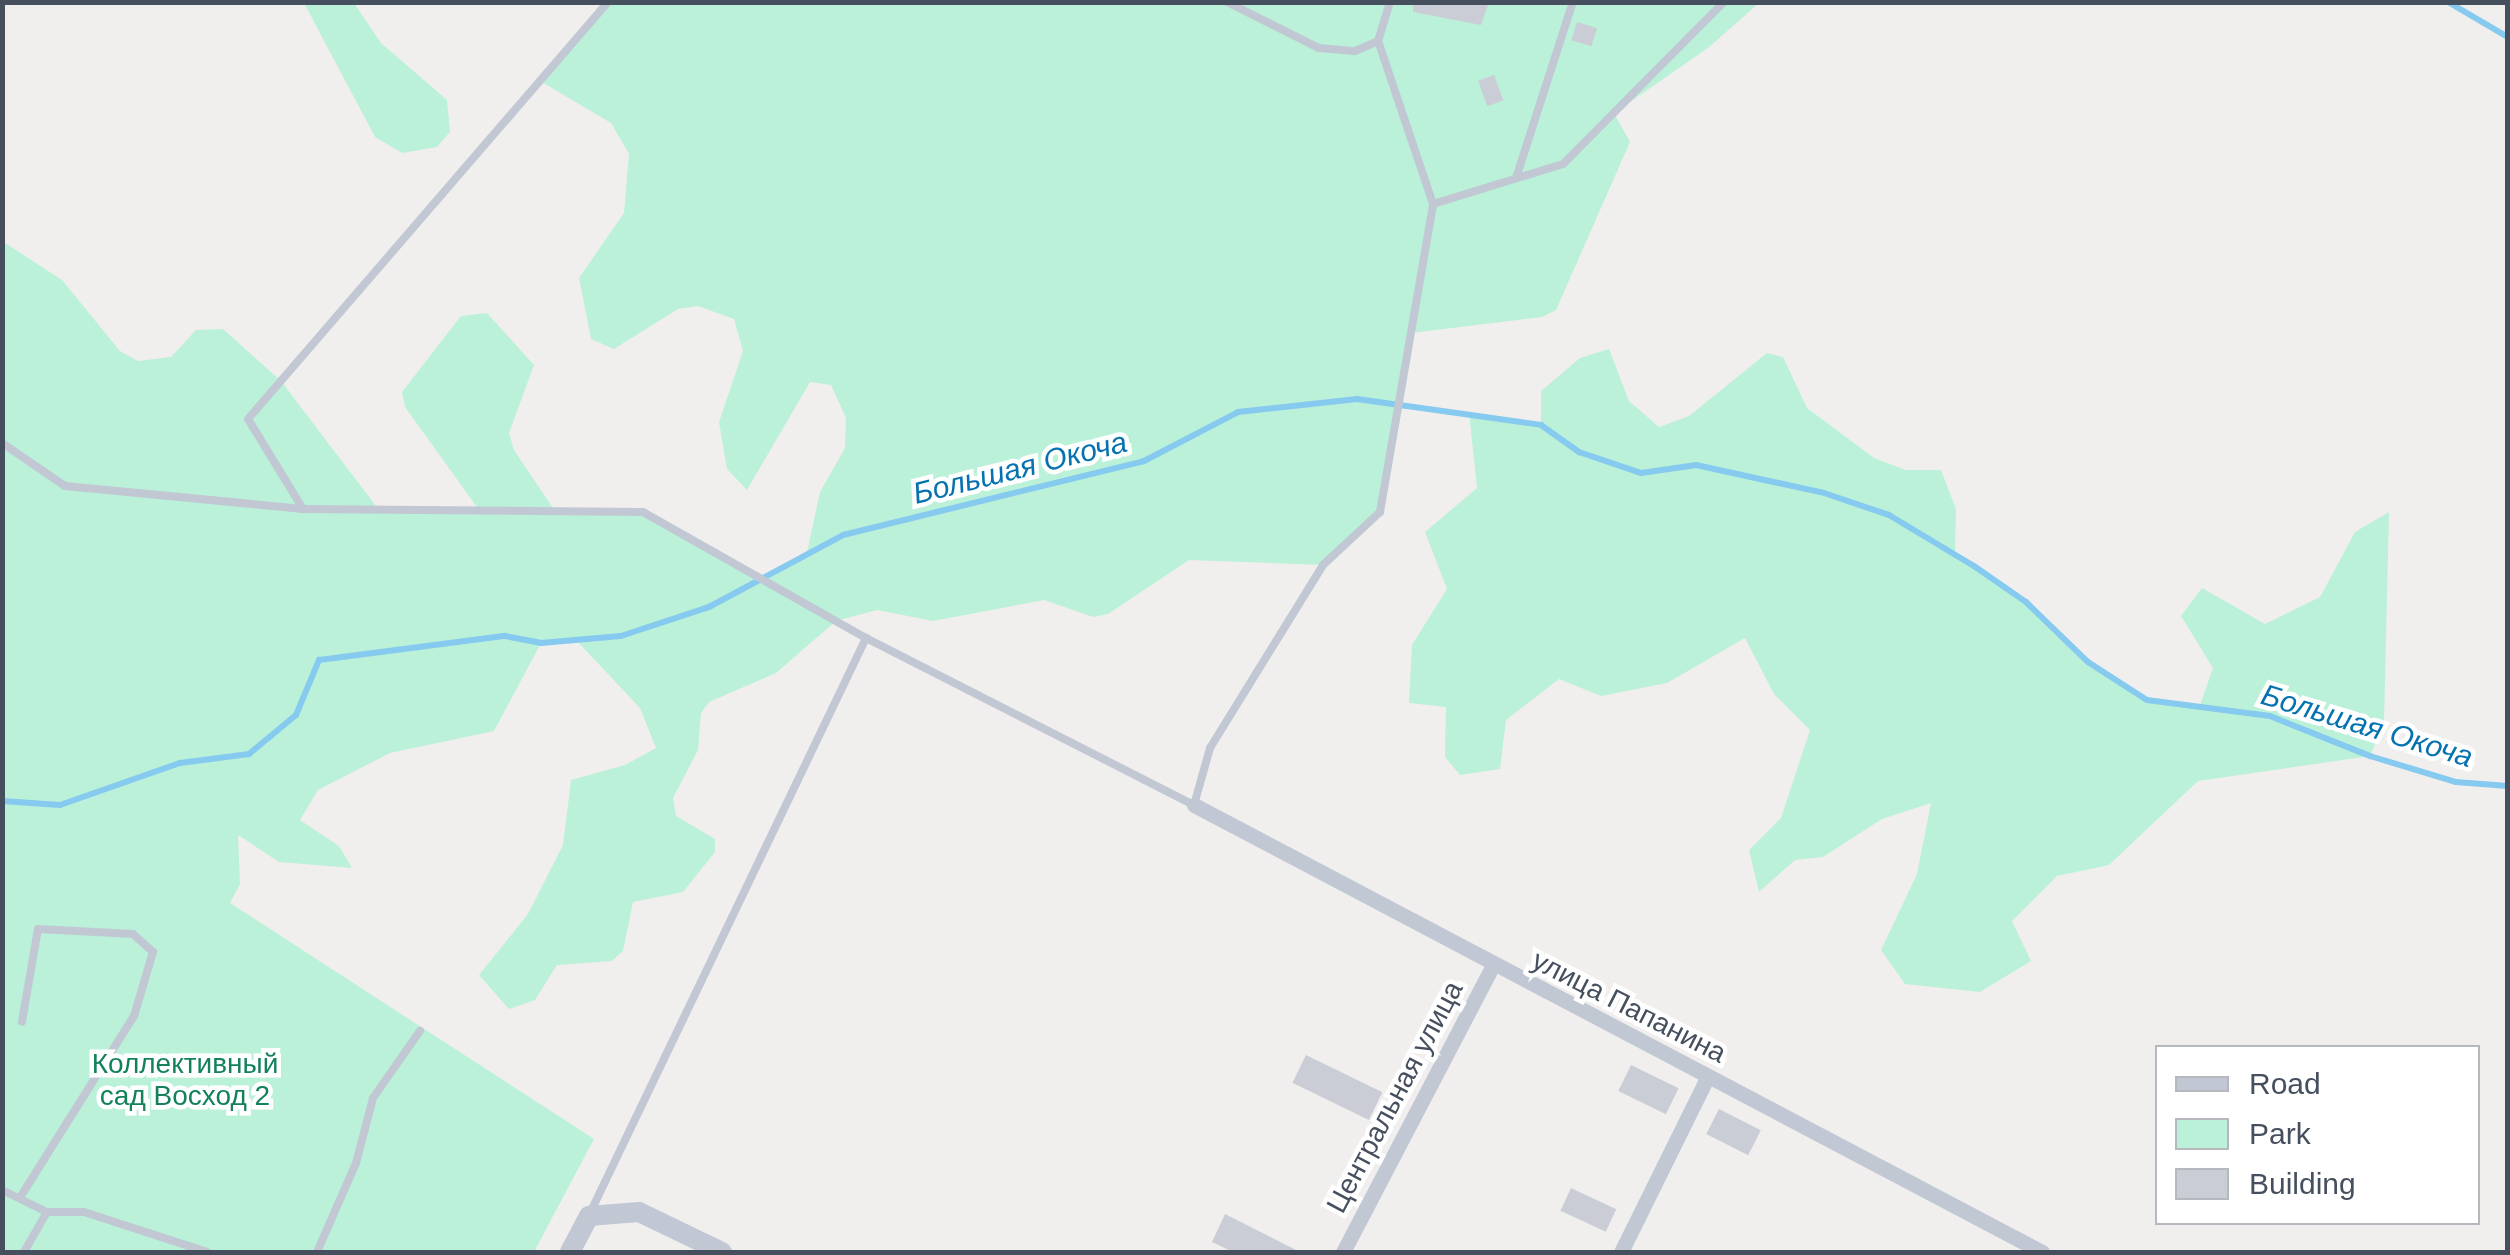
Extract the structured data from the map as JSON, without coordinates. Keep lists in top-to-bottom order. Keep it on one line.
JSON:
{"streets":{"street":["улица Папанина","Центральная улица"]},"crossings":[["улица Папанина","Центральная улица"]],"water":["Большая Окоча"],"parks":["Коллективный сад Восход 2"],"legend":["Road","Park","Building"]}
